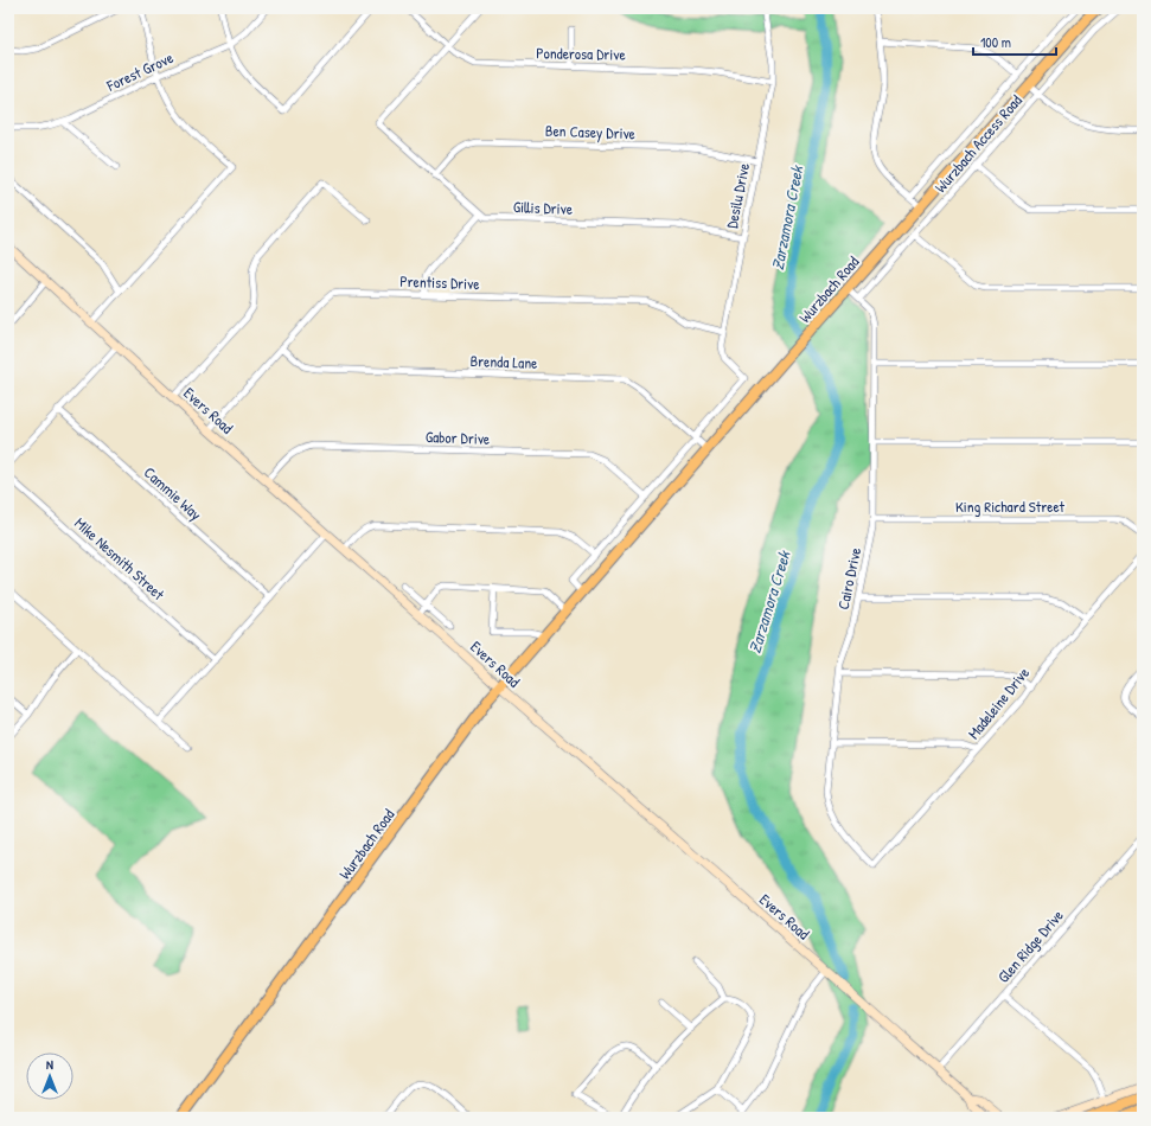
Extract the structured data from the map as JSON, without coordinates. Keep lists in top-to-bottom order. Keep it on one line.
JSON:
{"streets":{"main road":["Wurzbach Road","Evers Road"],"street":["Ponderosa Drive","Forest Grove","Ben Casey Drive","Wurzbach Access Road","Desilu Drive","Gillis Drive","Prentiss Drive","Brenda Lane","Gabor Drive","Cammie Way","King Richard Street","Mike Nesmith Street","Cairo Drive","Madeleine Drive","Glen Ridge Drive"]},"crossings":[["Ponderosa Drive","Desilu Drive"],["Ponderosa Drive","Gillis Drive"],["Ben Casey Drive","Desilu Drive"],["Ben Casey Drive","Gillis Drive"],["Wurzbach Access Road","Cairo Drive"],["Desilu Drive","Gillis Drive"],["Desilu Drive","Prentiss Drive"],["Desilu Drive","Brenda Lane"],["Prentiss Drive","Brenda Lane"],["Prentiss Drive","Evers Road"],["Wurzbach Road","Brenda Lane"],["Wurzbach Road","Evers Road"],["Wurzbach Road","Cairo Drive"],["Evers Road","Gabor Drive"],["Evers Road","Glen Ridge Drive"],["King Richard Street","Cairo Drive"],["Cairo Drive","Madeleine Drive"]],"water":["Zarzamora Creek"],"scale_bar":"100 m","north":"top"}
